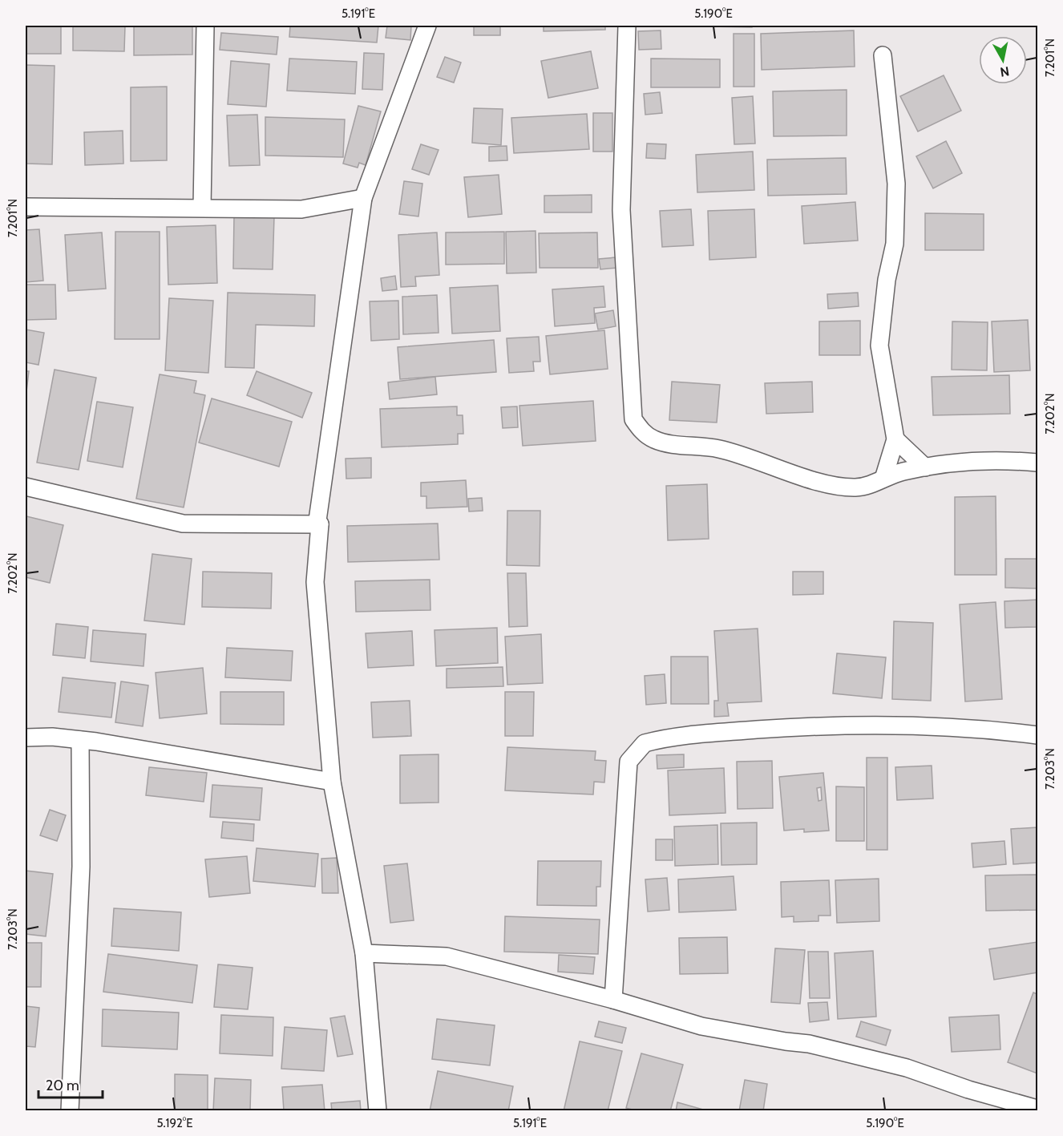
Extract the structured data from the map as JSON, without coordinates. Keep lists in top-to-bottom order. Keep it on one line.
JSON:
{"scale_bar":"20 m","north":"bottom","coordinates":["5.191°E","5.190°E","7.201°N","7.202°N","7.203°N","5.192°E"]}
